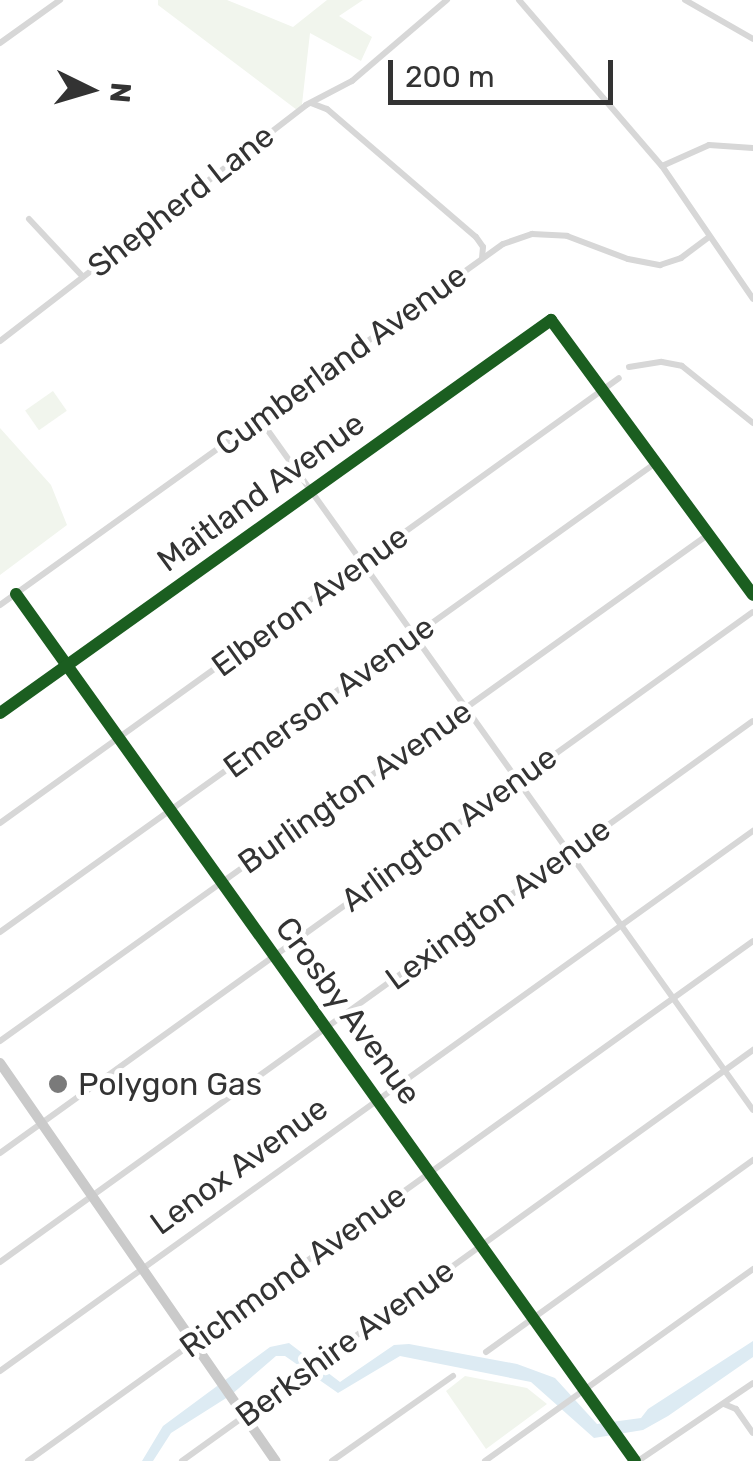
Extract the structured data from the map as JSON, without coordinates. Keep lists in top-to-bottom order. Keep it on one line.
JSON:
{"streets":{"street":["Shepherd Lane","Cumberland Avenue","Maitland Avenue","Elberon Avenue","Emerson Avenue","Burlington Avenue","Arlington Avenue","Lexington Avenue","Crosby Avenue","Lenox Avenue","Richmond Avenue","Berkshire Avenue"]},"crossings":[["Cumberland Avenue","Crosby Avenue"],["Maitland Avenue","Elberon Avenue"],["Maitland Avenue","Crosby Avenue"],["Elberon Avenue","Crosby Avenue"],["Emerson Avenue","Crosby Avenue"],["Burlington Avenue","Crosby Avenue"],["Arlington Avenue","Crosby Avenue"],["Lexington Avenue","Crosby Avenue"],["Crosby Avenue","Lenox Avenue"],["Crosby Avenue","Richmond Avenue"],["Crosby Avenue","Berkshire Avenue"]],"places":["Polygon Gas"],"scale_bar":"200 m","north":"right"}
